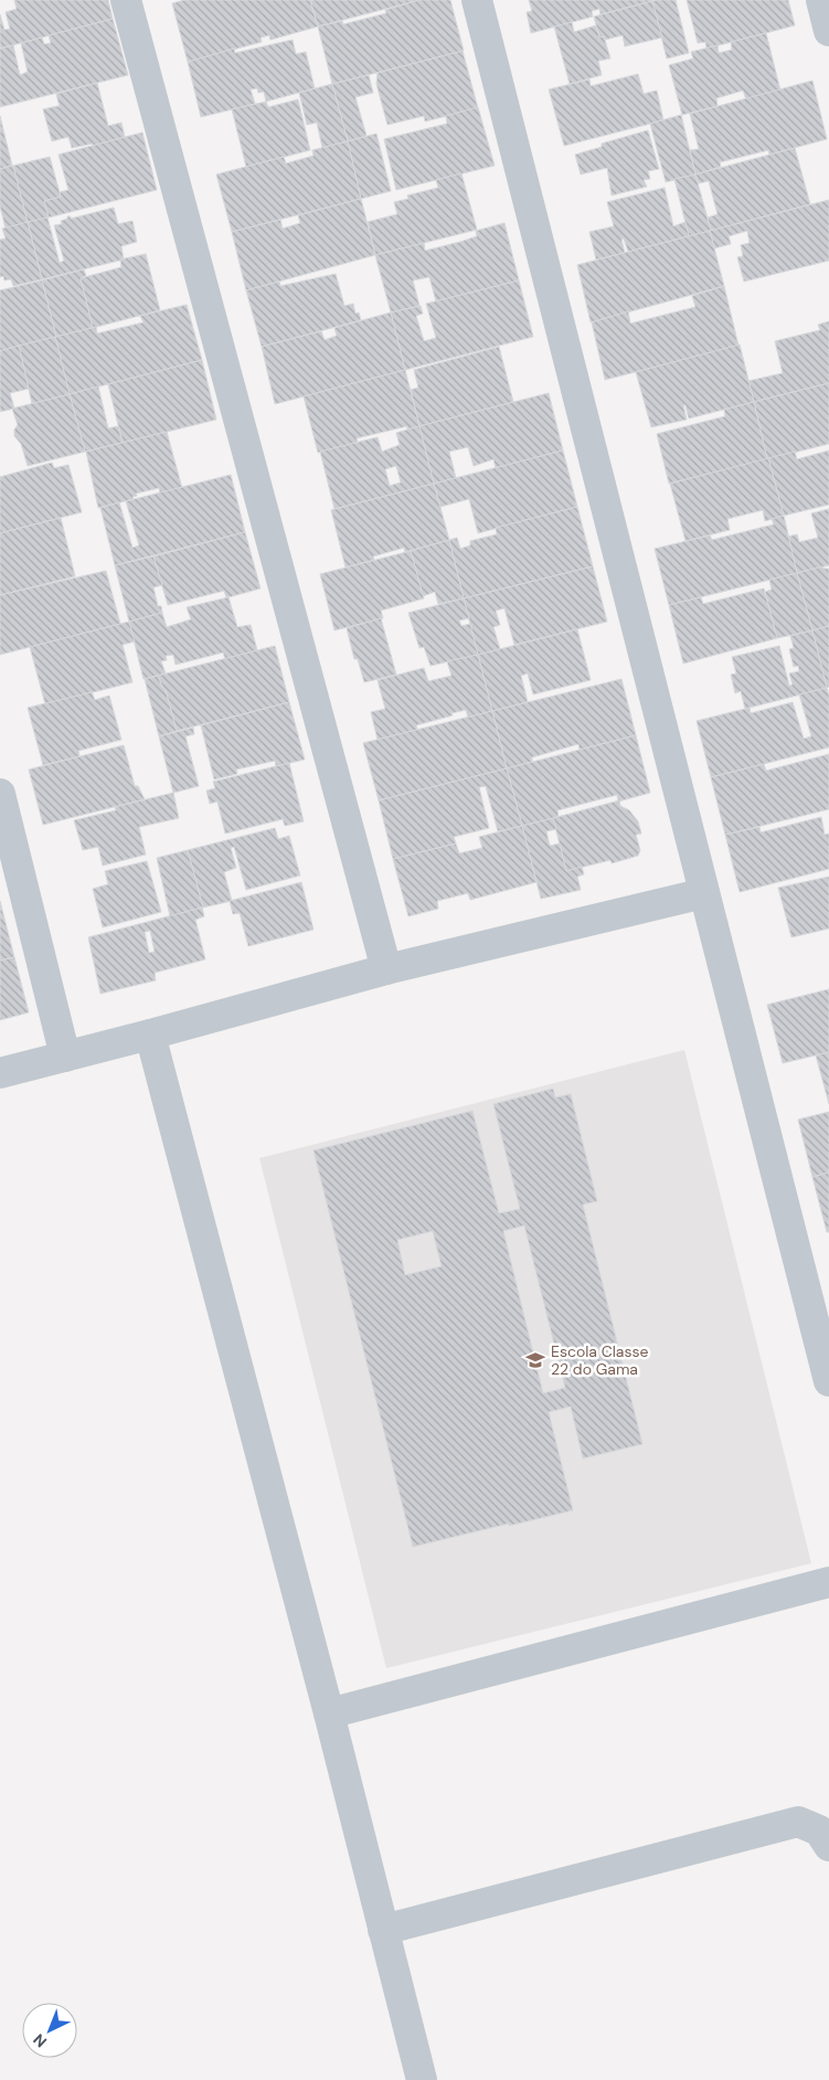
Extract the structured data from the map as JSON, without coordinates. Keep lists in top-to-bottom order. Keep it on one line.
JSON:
{"places":{"school or university":["Escola Classe 22 do Gama"]},"north":"bottom left"}
